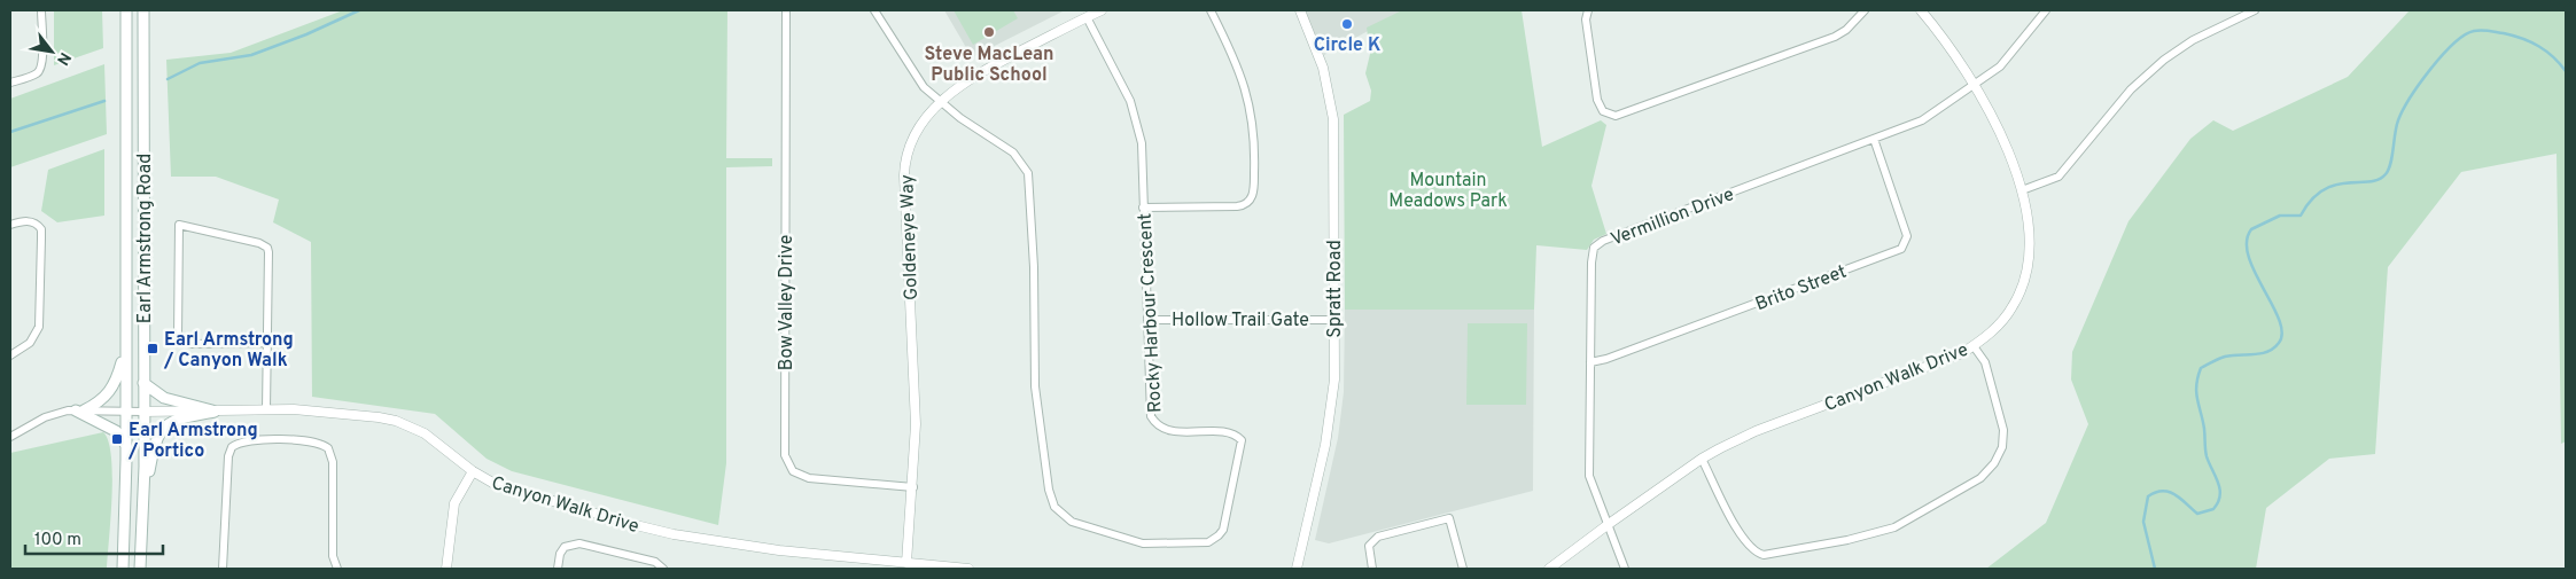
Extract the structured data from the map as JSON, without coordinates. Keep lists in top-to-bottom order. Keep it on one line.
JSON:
{"streets":{"main road":["Earl Armstrong Road"],"street":["Vermillion Drive","Goldeneye Way","Brito Street","Spratt Road","Bow Valley Drive","Rocky Harbour Crescent","Hollow Trail Gate","Canyon Walk Drive"]},"crossings":[["Vermillion Drive","Brito Street"],["Vermillion Drive","Canyon Walk Drive"],["Goldeneye Way","Bow Valley Drive"],["Goldeneye Way","Rocky Harbour Crescent"],["Goldeneye Way","Canyon Walk Drive"],["Earl Armstrong Road","Canyon Walk Drive"],["Spratt Road","Hollow Trail Gate"],["Rocky Harbour Crescent","Hollow Trail Gate"]],"parks":["Mountain Meadows Park"],"places":{"other":["Circle K","Steve MacLean Public School"],"transit":["Earl Armstrong / Canyon Walk","Earl Armstrong / Portico"]},"scale_bar":"100 m","north":"bottom right"}
